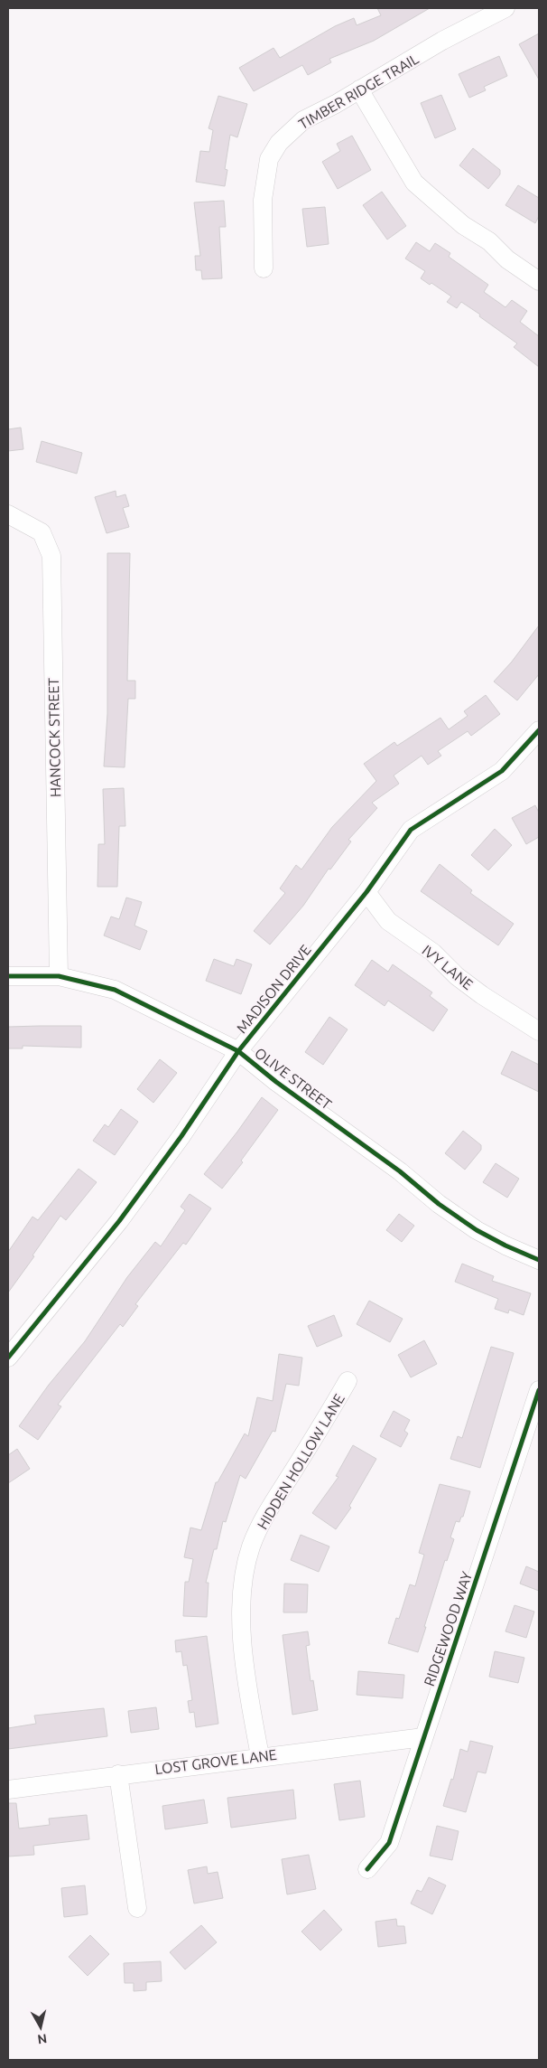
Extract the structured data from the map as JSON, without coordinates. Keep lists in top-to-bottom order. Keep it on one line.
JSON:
{"streets":{"street":["TIMBER RIDGE TRAIL","HANCOCK STREET","IVY LANE","MADISON DRIVE","OLIVE STREET","HIDDEN HOLLOW LANE","RIDGEWOOD WAY","LOST GROVE LANE"]},"crossings":[["HANCOCK STREET","OLIVE STREET"],["IVY LANE","MADISON DRIVE"],["MADISON DRIVE","OLIVE STREET"],["HIDDEN HOLLOW LANE","LOST GROVE LANE"],["RIDGEWOOD WAY","LOST GROVE LANE"]],"north":"bottom"}
